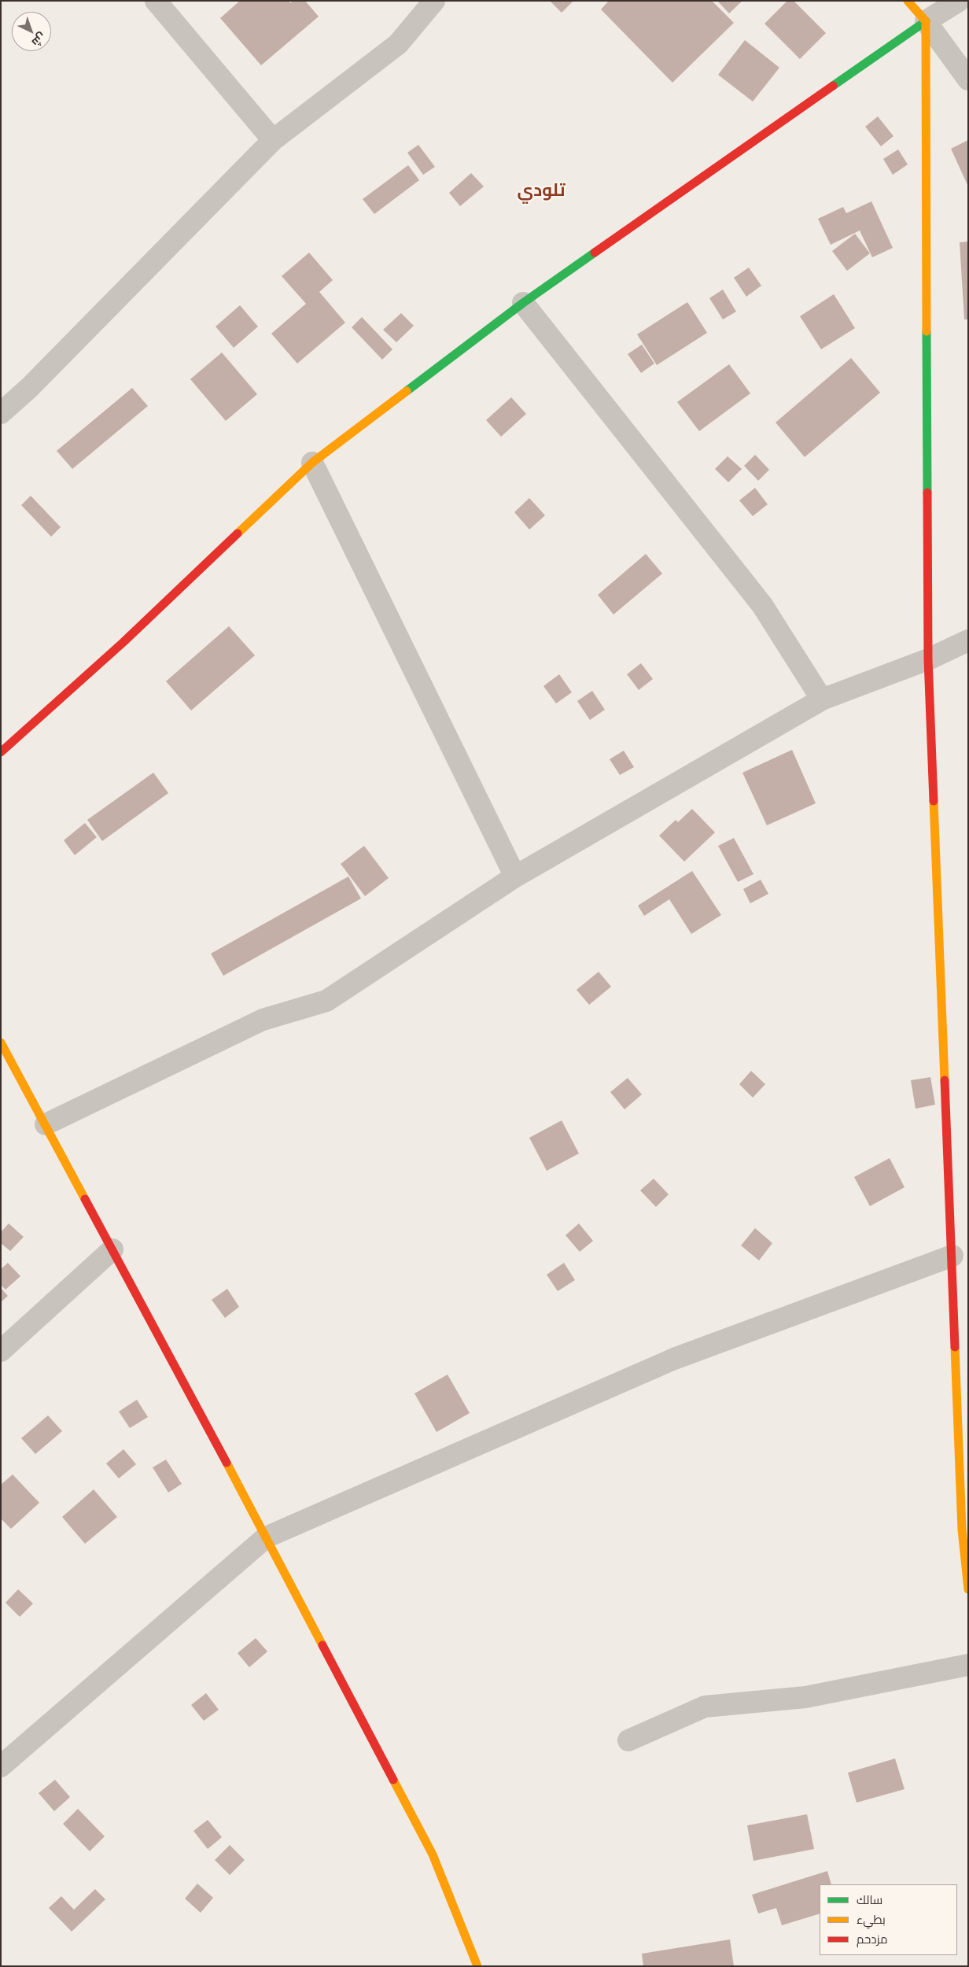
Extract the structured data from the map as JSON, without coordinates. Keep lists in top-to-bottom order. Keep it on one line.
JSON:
{"districts":["تلودي"],"legend":["سالك","بطيء","مزدحم"],"north":"bottom right"}
